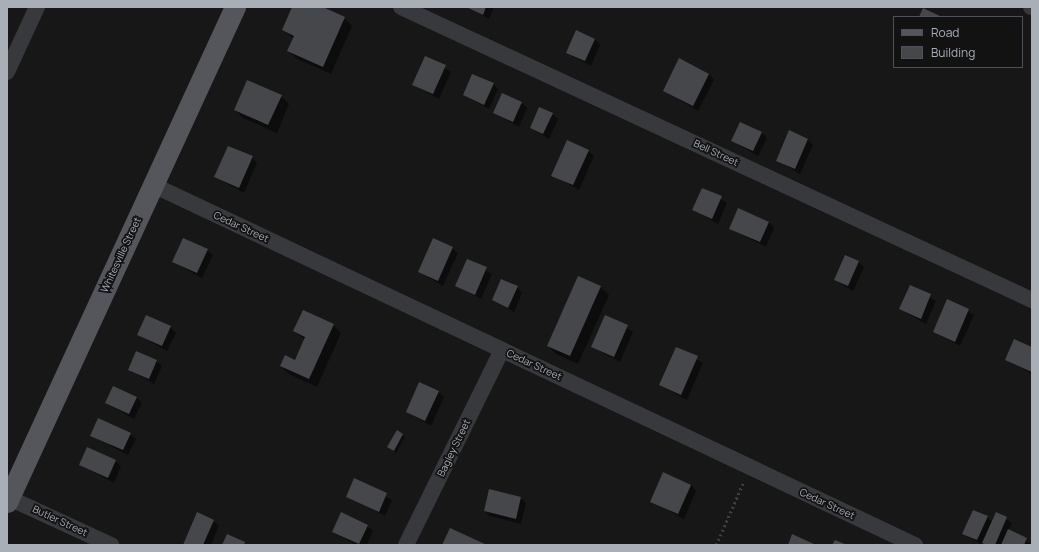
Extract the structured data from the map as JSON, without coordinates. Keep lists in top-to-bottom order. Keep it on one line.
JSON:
{"streets":{"main road":["Whitesville Street"],"street":["Bell Street","Cedar Street","Bagley Street","Butler Street"]},"crossings":[["Cedar Street","Whitesville Street"],["Cedar Street","Bagley Street"],["Whitesville Street","Butler Street"]],"legend":["Road","Building"]}
